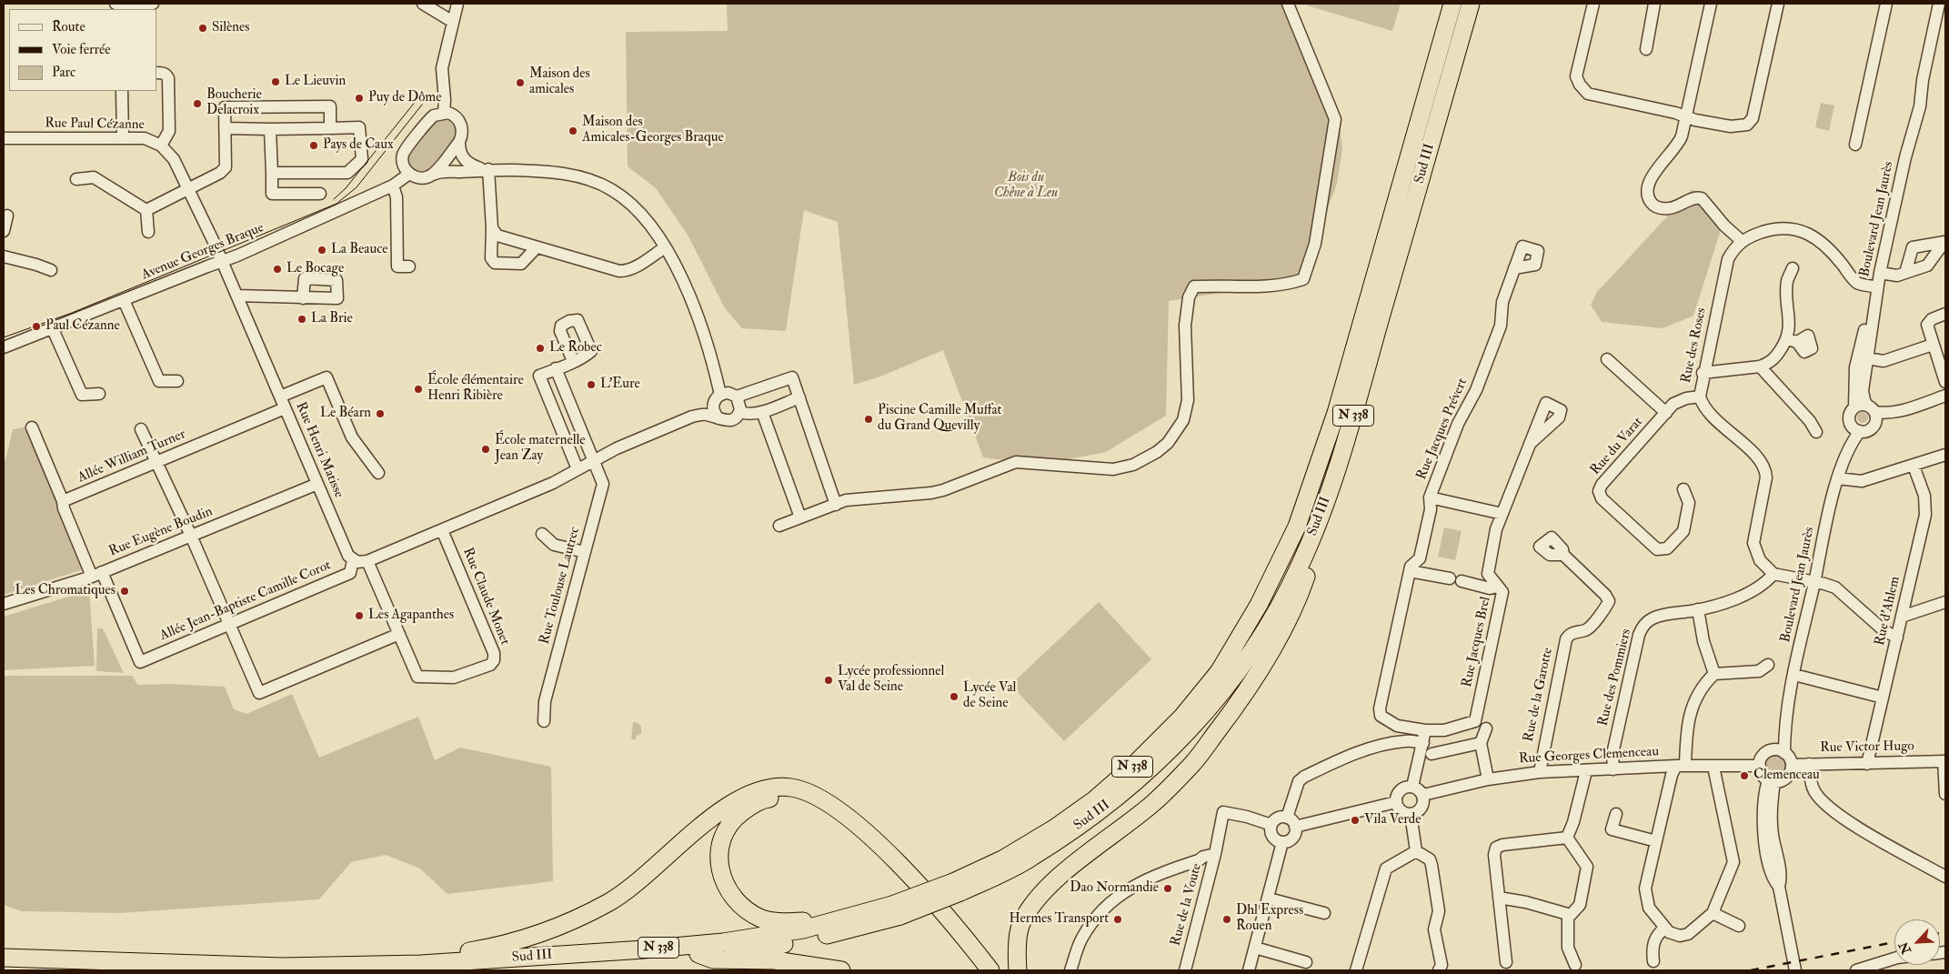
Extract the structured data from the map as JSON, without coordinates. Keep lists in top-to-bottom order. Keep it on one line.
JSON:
{"streets":{"highway":["Sud III","N 338"],"street":["Rue Paul Cézanne","Boulevard Jean Jaurès","Avenue Georges Braque","Rue des Roses","Rue Jacques Prévert","Rue du Varat","Rue Henri Matisse","Allée William Turner","Rue Eugène Boudin","Rue Toulouse Lautrec","Rue Claude Monet","Allée Jean-Baptiste Camille Corot","Rue d'Ahlem","Rue Jacques Brel","Rue des Pommiers","Rue de la Garotte","Rue Victor Hugo","Rue Georges Clemenceau","Rue de la Voute"]},"crossings":[["Sud III","N 338"],["Boulevard Jean Jaurès","Rue Victor Hugo"],["Boulevard Jean Jaurès","Rue Georges Clemenceau"],["Avenue Georges Braque","Rue Henri Matisse"],["Rue des Roses","Rue du Varat"],["Rue des Roses","Rue des Pommiers"],["Rue Jacques Prévert","Rue Jacques Brel"],["Rue Henri Matisse","Allée William Turner"],["Rue Henri Matisse","Rue Eugène Boudin"],["Rue Henri Matisse","Allée Jean-Baptiste Camille Corot"],["Rue Eugène Boudin","Allée Jean-Baptiste Camille Corot"],["Rue d'Ahlem","Rue Victor Hugo"],["Rue des Pommiers","Rue Georges Clemenceau"],["Rue de la Garotte","Rue Georges Clemenceau"],["Rue Victor Hugo","Rue Georges Clemenceau"]],"parks":["Bois du Chêne à Leu"],"places":["Silènes","Le Lieuvin","Maison des amicales","Puy de Dôme","Boucherie Delacroix","Maison des Amicales-Georges Braque","Pays de Caux","La Beauce","Le Bocage","La Brie","Paul Cézanne","Le Robec","L'Eure","École élémentaire Henri Ribière","Le Béarn","Piscine Camille Muffat du Grand Quevilly","École maternelle Jean Zay","Les Chromatiques","Les Agapanthes","Lycée professionnel Val de Seine","Lycée Val de Seine","Clemenceau","Vila Verde","Dao Normandie","Hermes Transport","Dhl Express Rouen"],"legend":["Route","Voie ferrée","Parc"],"north":"bottom left"}
